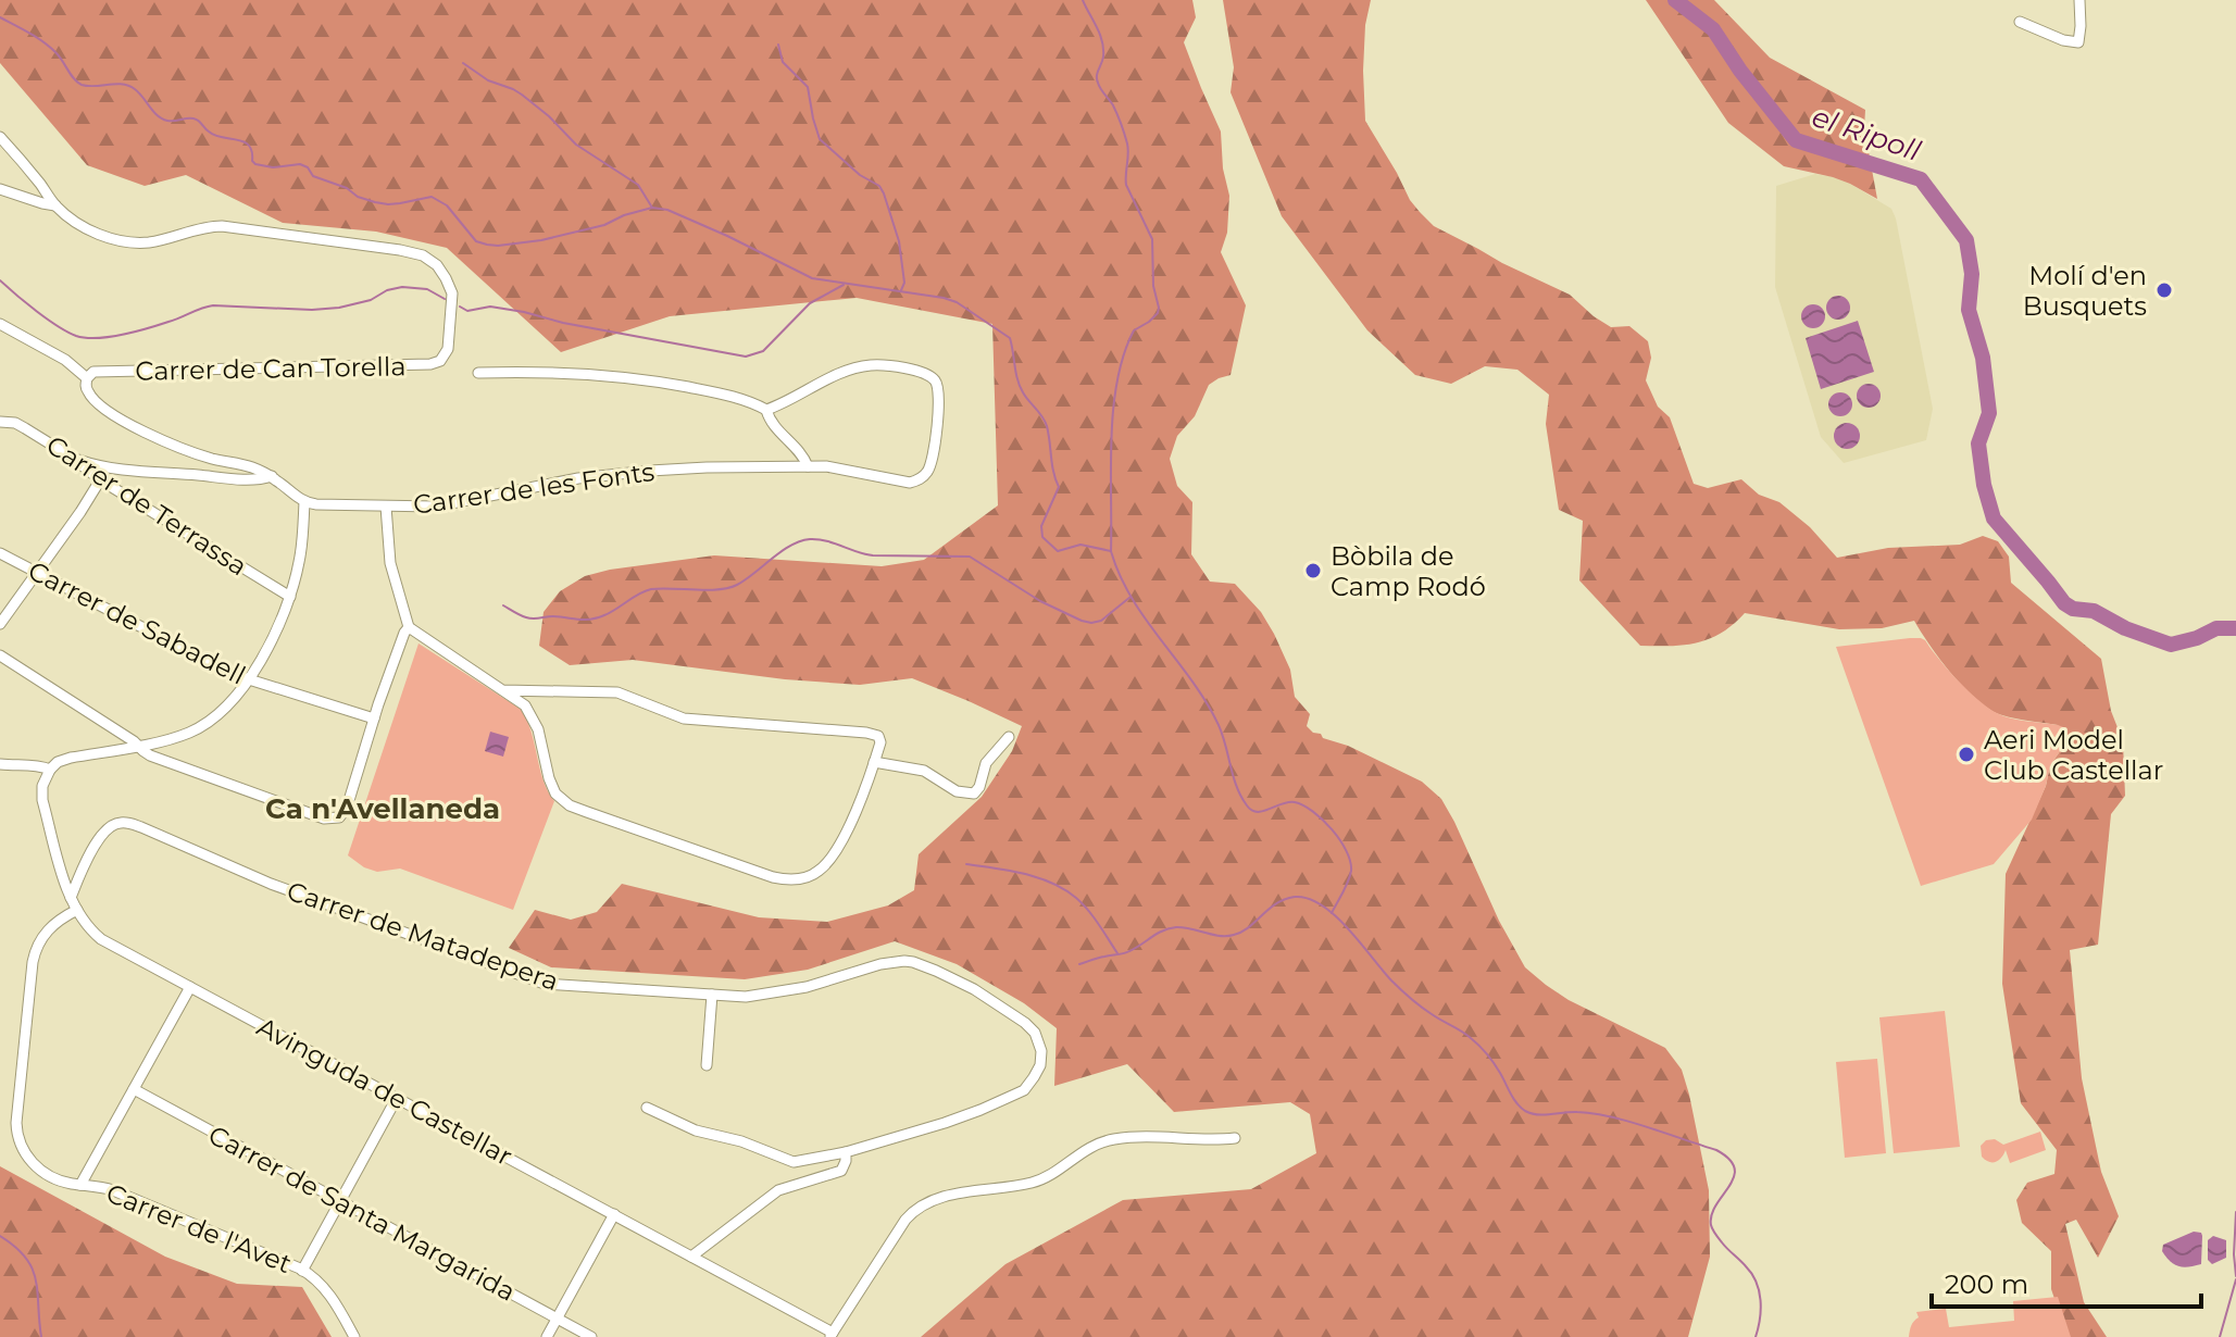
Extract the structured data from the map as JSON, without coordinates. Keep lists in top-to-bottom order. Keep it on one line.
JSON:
{"streets":{"street":["Carrer de Can Torella","Carrer de les Fonts","Carrer de Terrassa","Carrer de Sabadell","Carrer de Matadepera","Avinguda de Castellar","Carrer de Santa Margarida","Carrer de l'Avet"]},"crossings":[["Carrer de Can Torella","Carrer de les Fonts"],["Carrer de Matadepera","Avinguda de Castellar"],["Avinguda de Castellar","Carrer de l'Avet"]],"districts":["Ca n'Avellaneda"],"water":["el Ripoll"],"places":["Molí d'en Busquets","Bòbila de Camp Rodó","Aeri Model Club Castellar"],"scale_bar":"200 m"}
